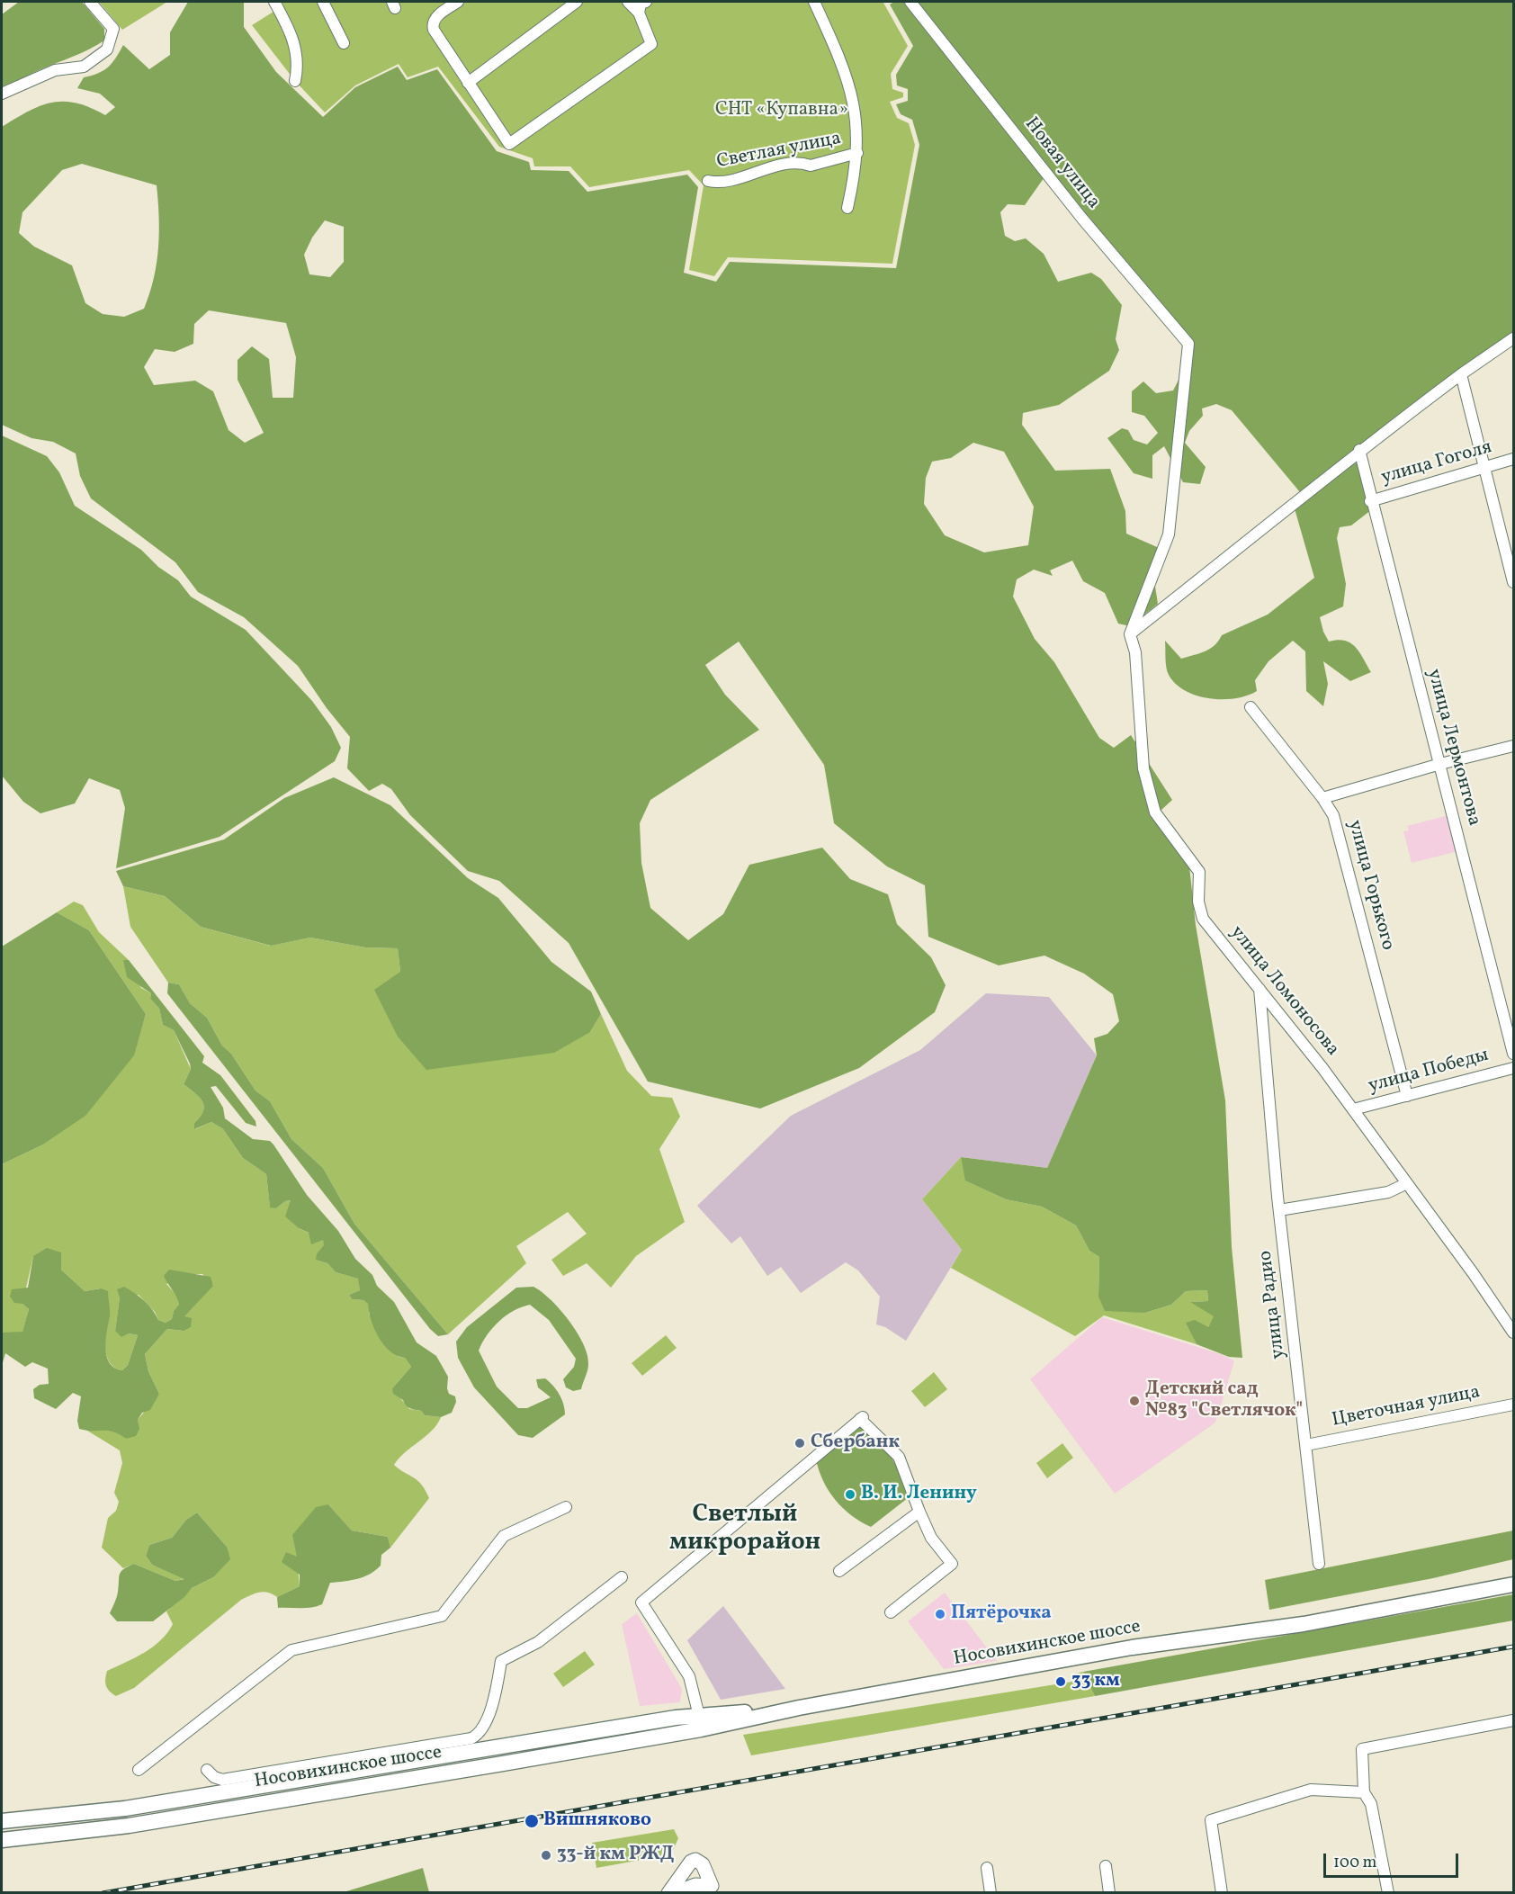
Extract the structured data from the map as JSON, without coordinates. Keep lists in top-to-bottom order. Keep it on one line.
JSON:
{"streets":{"main road":["Носовихинское шоссе"],"street":["Светлая улица","Новая улица","улица Гоголя","улица Лермонтова","улица Горького","улица Ломоносова","улица Победы","улица Радио","Цветочная улица"]},"crossings":[["Новая улица","улица Ломоносова"],["улица Гоголя","улица Лермонтова"],["улица Горького","улица Победы"],["улица Ломоносова","улица Победы"],["улица Ломоносова","улица Радио"],["улица Радио","Цветочная улица"]],"districts":["Светлый микрорайон"],"parks":["СНТ «Купавна»"],"places":["Детский сад №83 \"Светлячок\"","Сбербанк","В. И. Ленину","Пятёрочка","33 км","Вишняково","33-й км РЖД"],"scale_bar":"100 m"}
